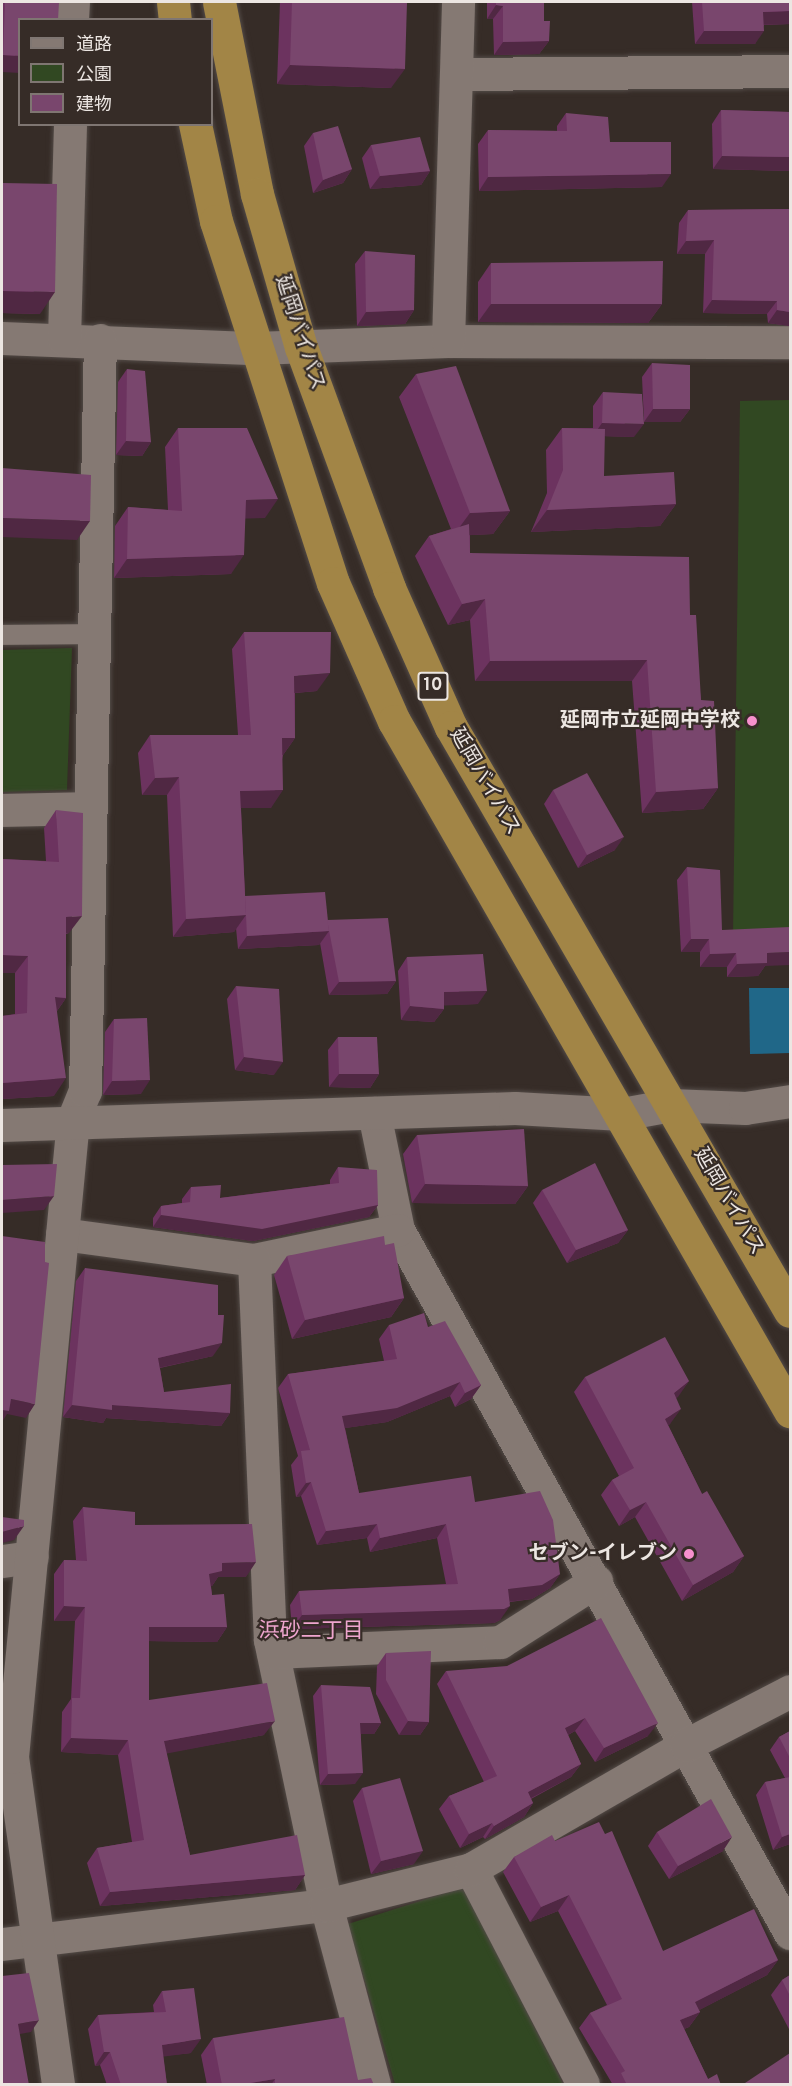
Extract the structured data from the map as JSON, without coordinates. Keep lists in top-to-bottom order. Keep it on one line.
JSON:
{"streets":{"highway":["延岡バイパス","10"]},"districts":["浜砂二丁目"],"places":["延岡市立延岡中学校","セブン-イレブン"],"legend":["道路","公園","建物"]}
